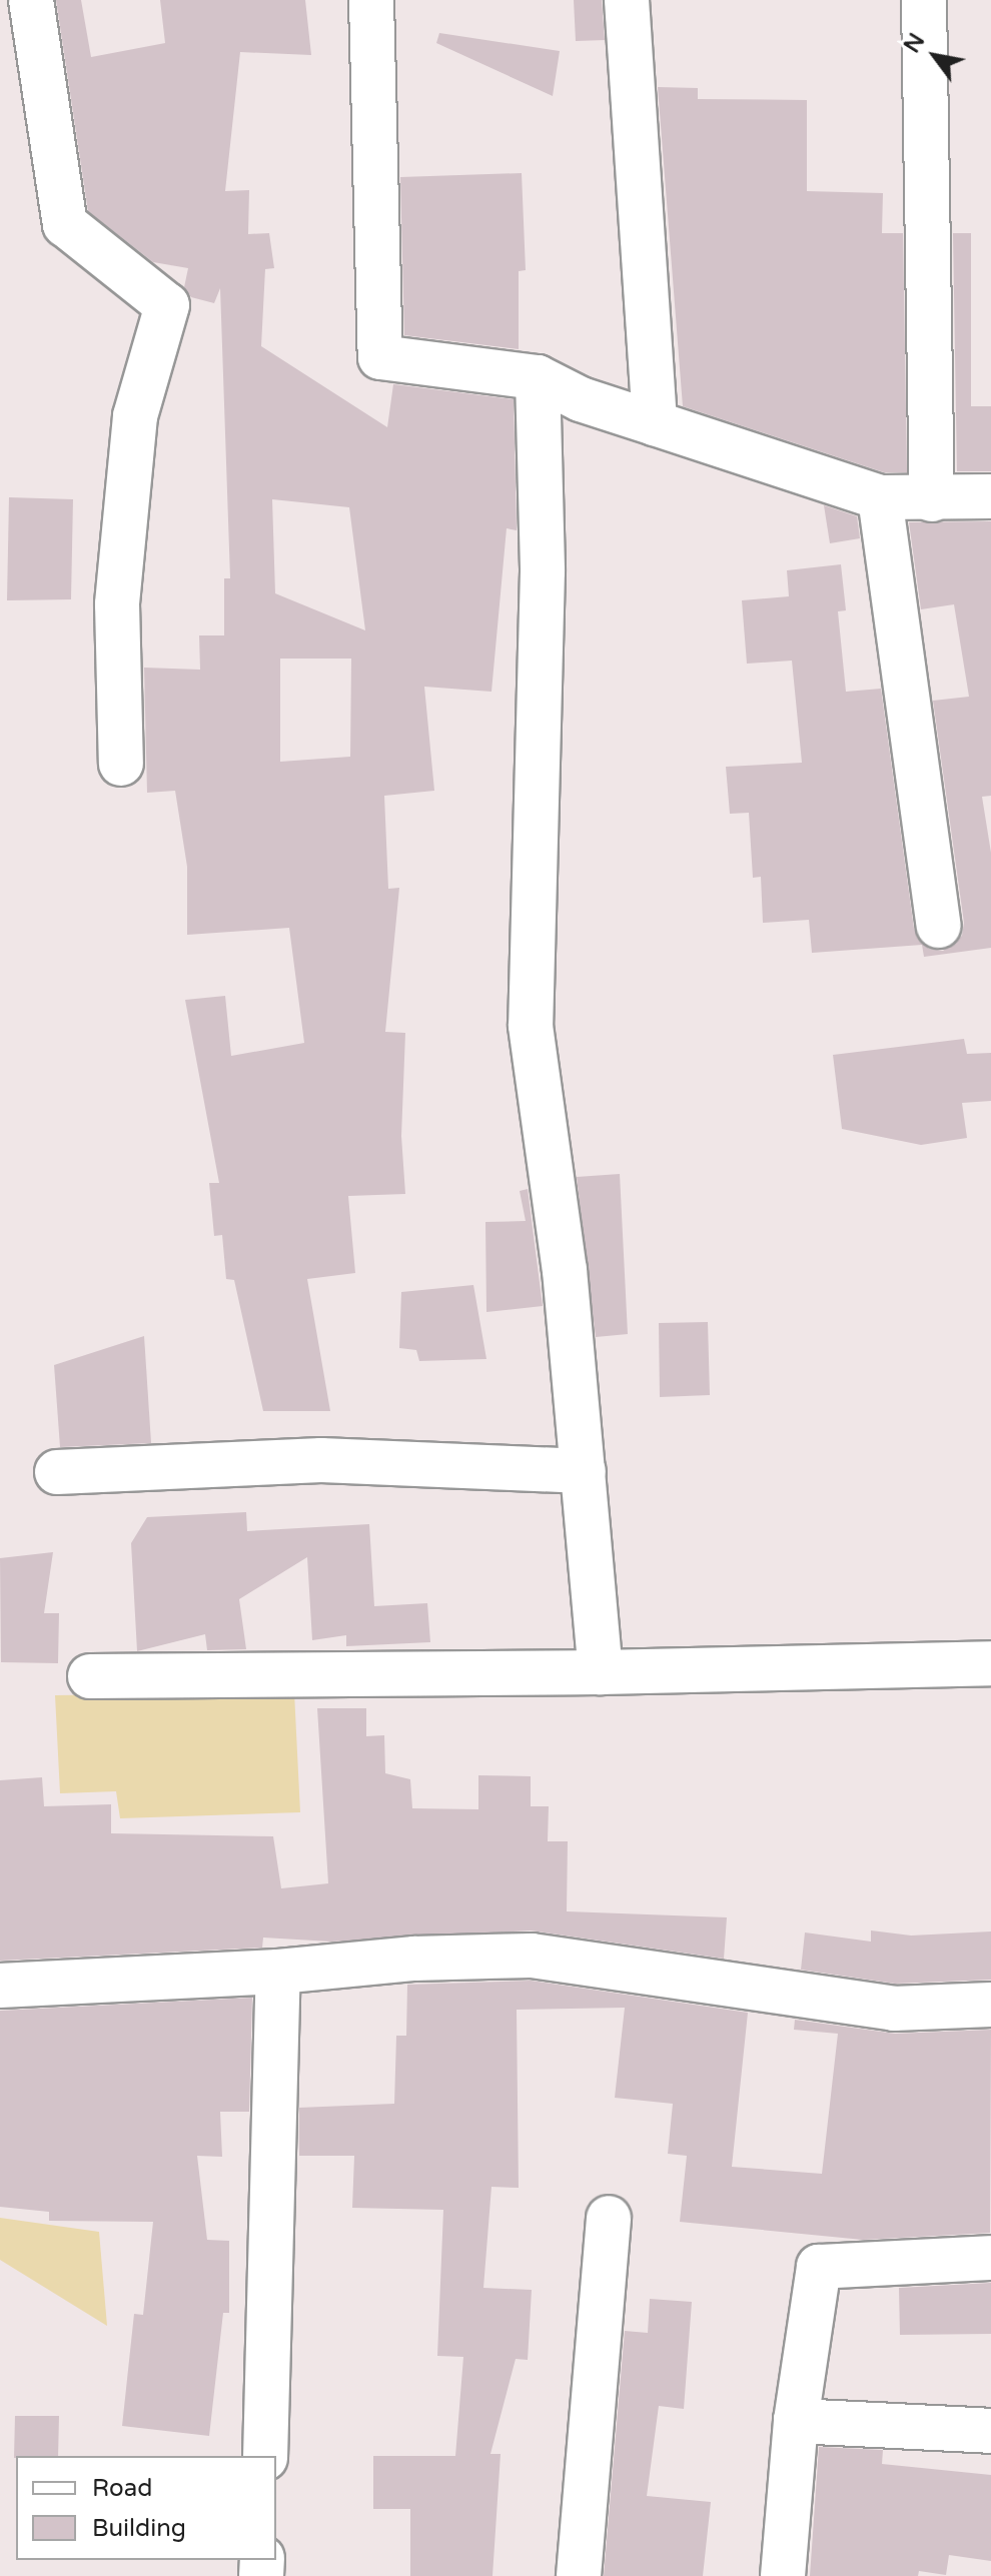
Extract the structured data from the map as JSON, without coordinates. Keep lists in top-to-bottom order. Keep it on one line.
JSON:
{"legend":["Road","Building"],"north":"top left"}
